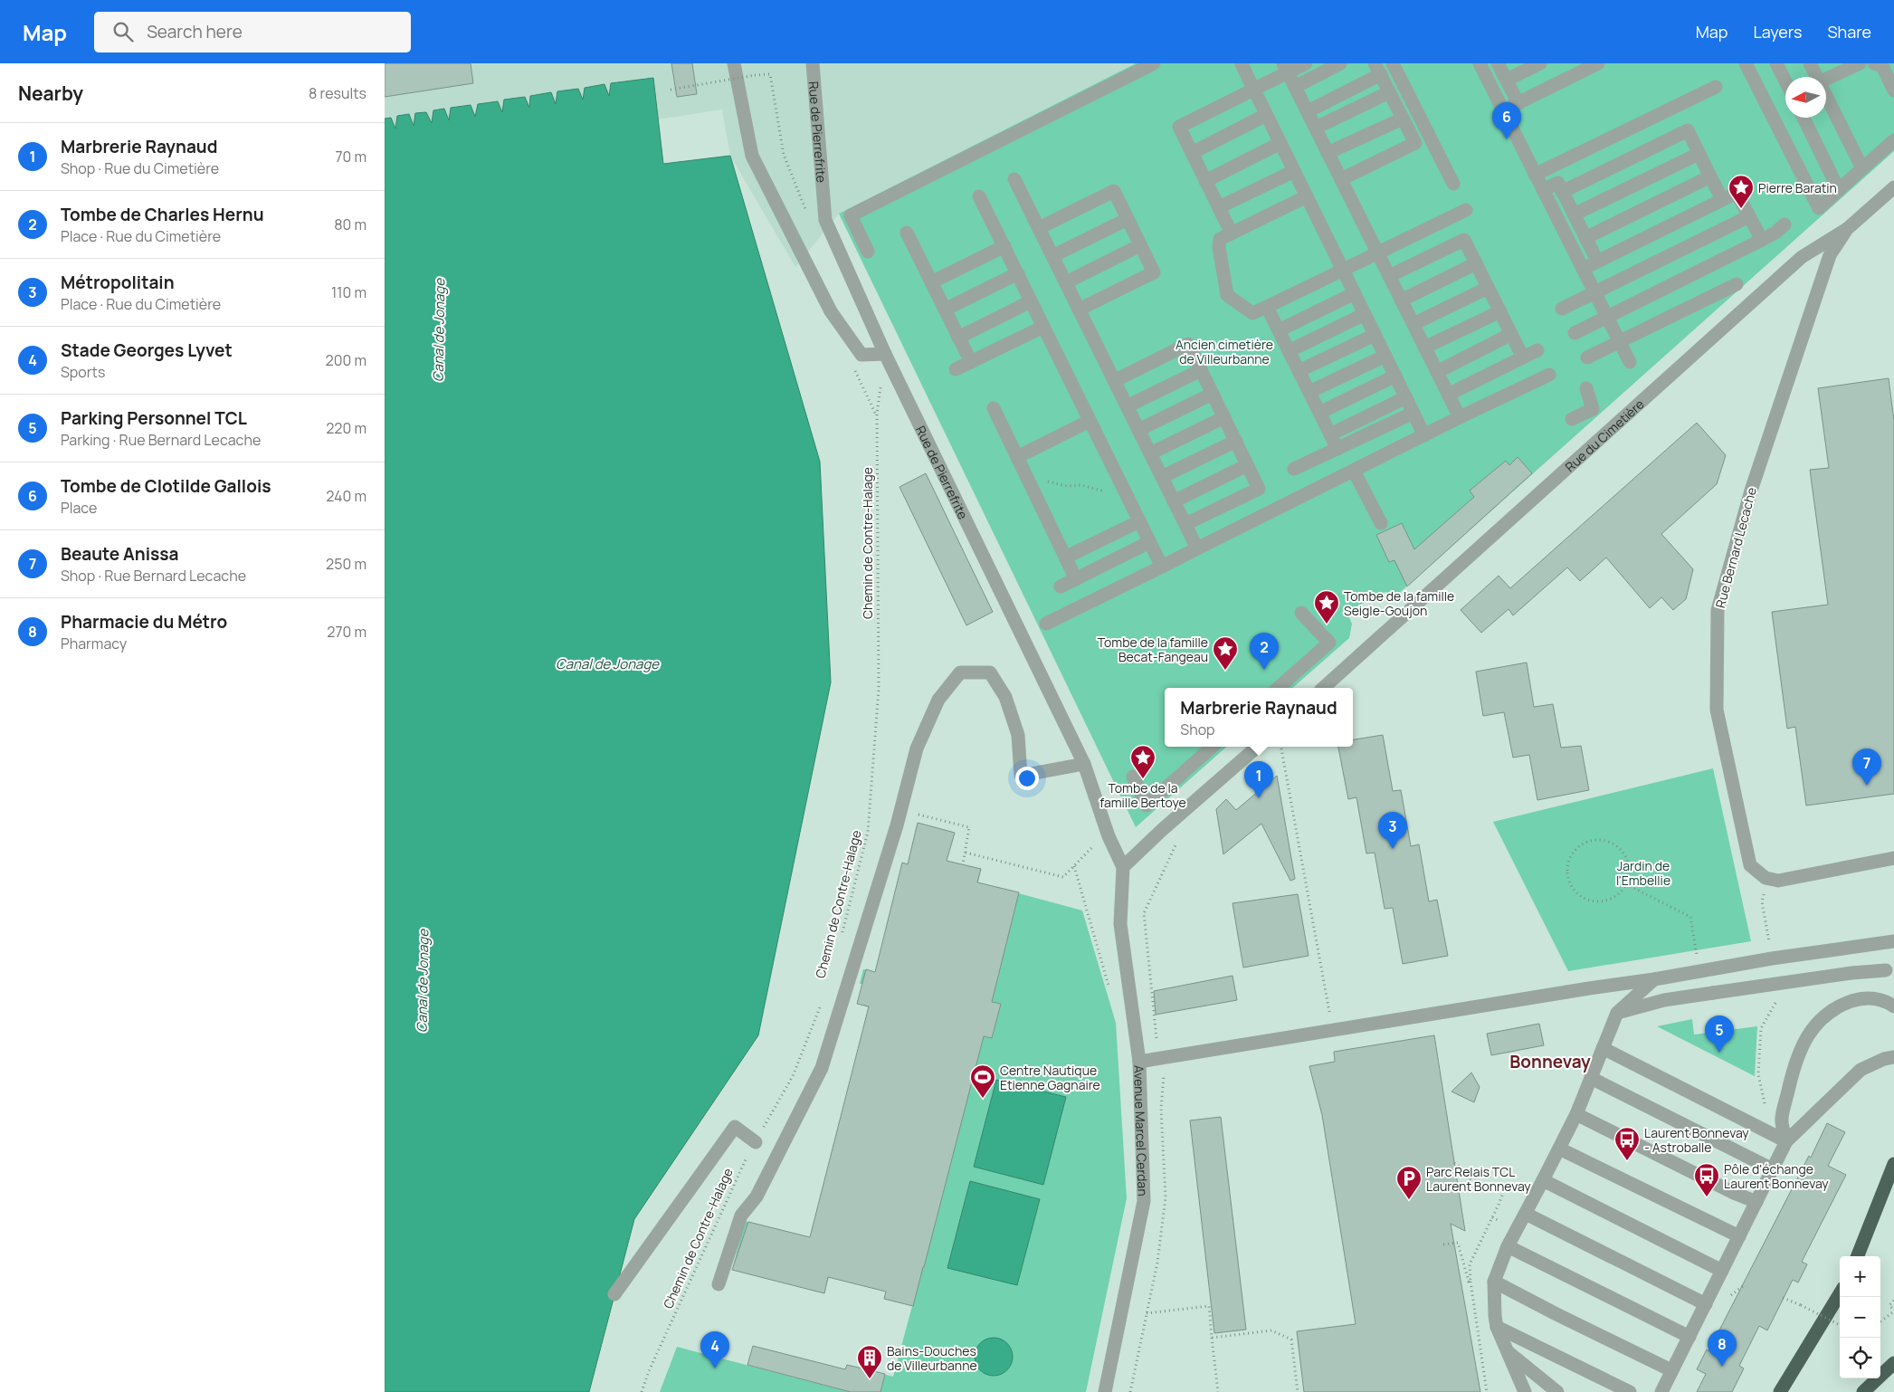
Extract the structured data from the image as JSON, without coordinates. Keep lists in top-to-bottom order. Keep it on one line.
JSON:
{"streets":{"street":["Rue de Pierrefrite","Rue du Cimetière","Rue Bernard Lecache","Avenue Marcel Cerdan"],"path":["Chemin de Contre-Halage"]},"crossings":[["Rue de Pierrefrite","Chemin de Contre-Halage"],["Rue de Pierrefrite","Avenue Marcel Cerdan"],["Rue du Cimetière","Rue Bernard Lecache"]],"districts":["Bonnevay"],"water":["Canal de Jonage"],"parks":["Ancien cimetière de Villeurbanne","Jardin de l'Embellie"],"places":{"place":["Pierre Baratin","Tombe de la famille Seigle-Goujon","Tombe de la famille Becat-Fangeau","Tombe de la famille Bertoye"],"sports":["Centre Nautique Etienne Gagnaire"],"bus stop":["Laurent Bonnevay - Astroballe","Pôle d'échange Laurent Bonnevay"],"parking":["Parc Relais TCL Laurent Bonnevay"],"building":["Bains-Douches de Villeurbanne"]},"north":"left","page":{"header":"Map","search":"Search here","nav":["Map","Layers","Share"],"heading":["Nearby","8 results"],"pins":["6","2","7","1","3","5","8","4"],"list":[{"mark":"1","name":"Marbrerie Raynaud","note":"Shop · Rue du Cimetière","value":"70 m"},{"mark":"2","name":"Tombe de Charles Hernu","note":"Place · Rue du Cimetière","value":"80 m"},{"mark":"3","name":"Métropolitain","note":"Place · Rue du Cimetière","value":"110 m"},{"mark":"4","name":"Stade Georges Lyvet","note":"Sports","value":"200 m"},{"mark":"5","name":"Parking Personnel TCL","note":"Parking · Rue Bernard Lecache","value":"220 m"},{"mark":"6","name":"Tombe de Clotilde Gallois","note":"Place","value":"240 m"},{"mark":"7","name":"Beaute Anissa","note":"Shop · Rue Bernard Lecache","value":"250 m"},{"mark":"8","name":"Pharmacie du Métro","note":"Pharmacy","value":"270 m"}],"popup":["Marbrerie Raynaud","Shop"],"map_buttons":["+","−"]}}
